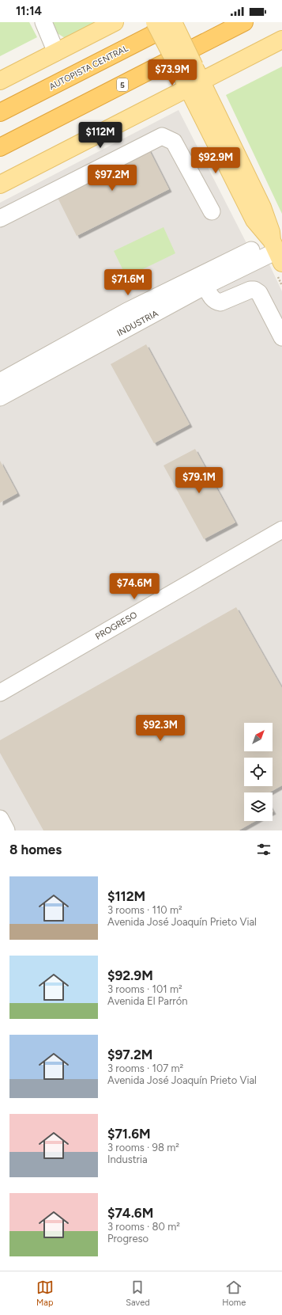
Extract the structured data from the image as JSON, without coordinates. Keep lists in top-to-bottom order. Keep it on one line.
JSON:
{"streets":{"highway":["AUTOPISTA CENTRAL","5"],"street":["INDUSTRIA","PROGRESO"]},"north":"top right","page":{"status":"11:14","price":["$73.9M","$112M","$92.9M","$97.2M","$71.6M","$79.1M","$74.6M","$92.3M"],"heading":"8 homes","list":[{"name":"$112M","note":"3 rooms · 110 m² · Avenida José Joaquín Prieto Vial"},{"name":"$92.9M","note":"3 rooms · 101 m² · Avenida El Parrón"},{"name":"$97.2M","note":"3 rooms · 107 m² · Avenida José Joaquín Prieto Vial"},{"name":"$71.6M","note":"3 rooms · 98 m² · Industria"},{"name":"$74.6M","note":"3 rooms · 80 m² · Progreso"}],"tabs":["Map","Saved","Home"]}}
